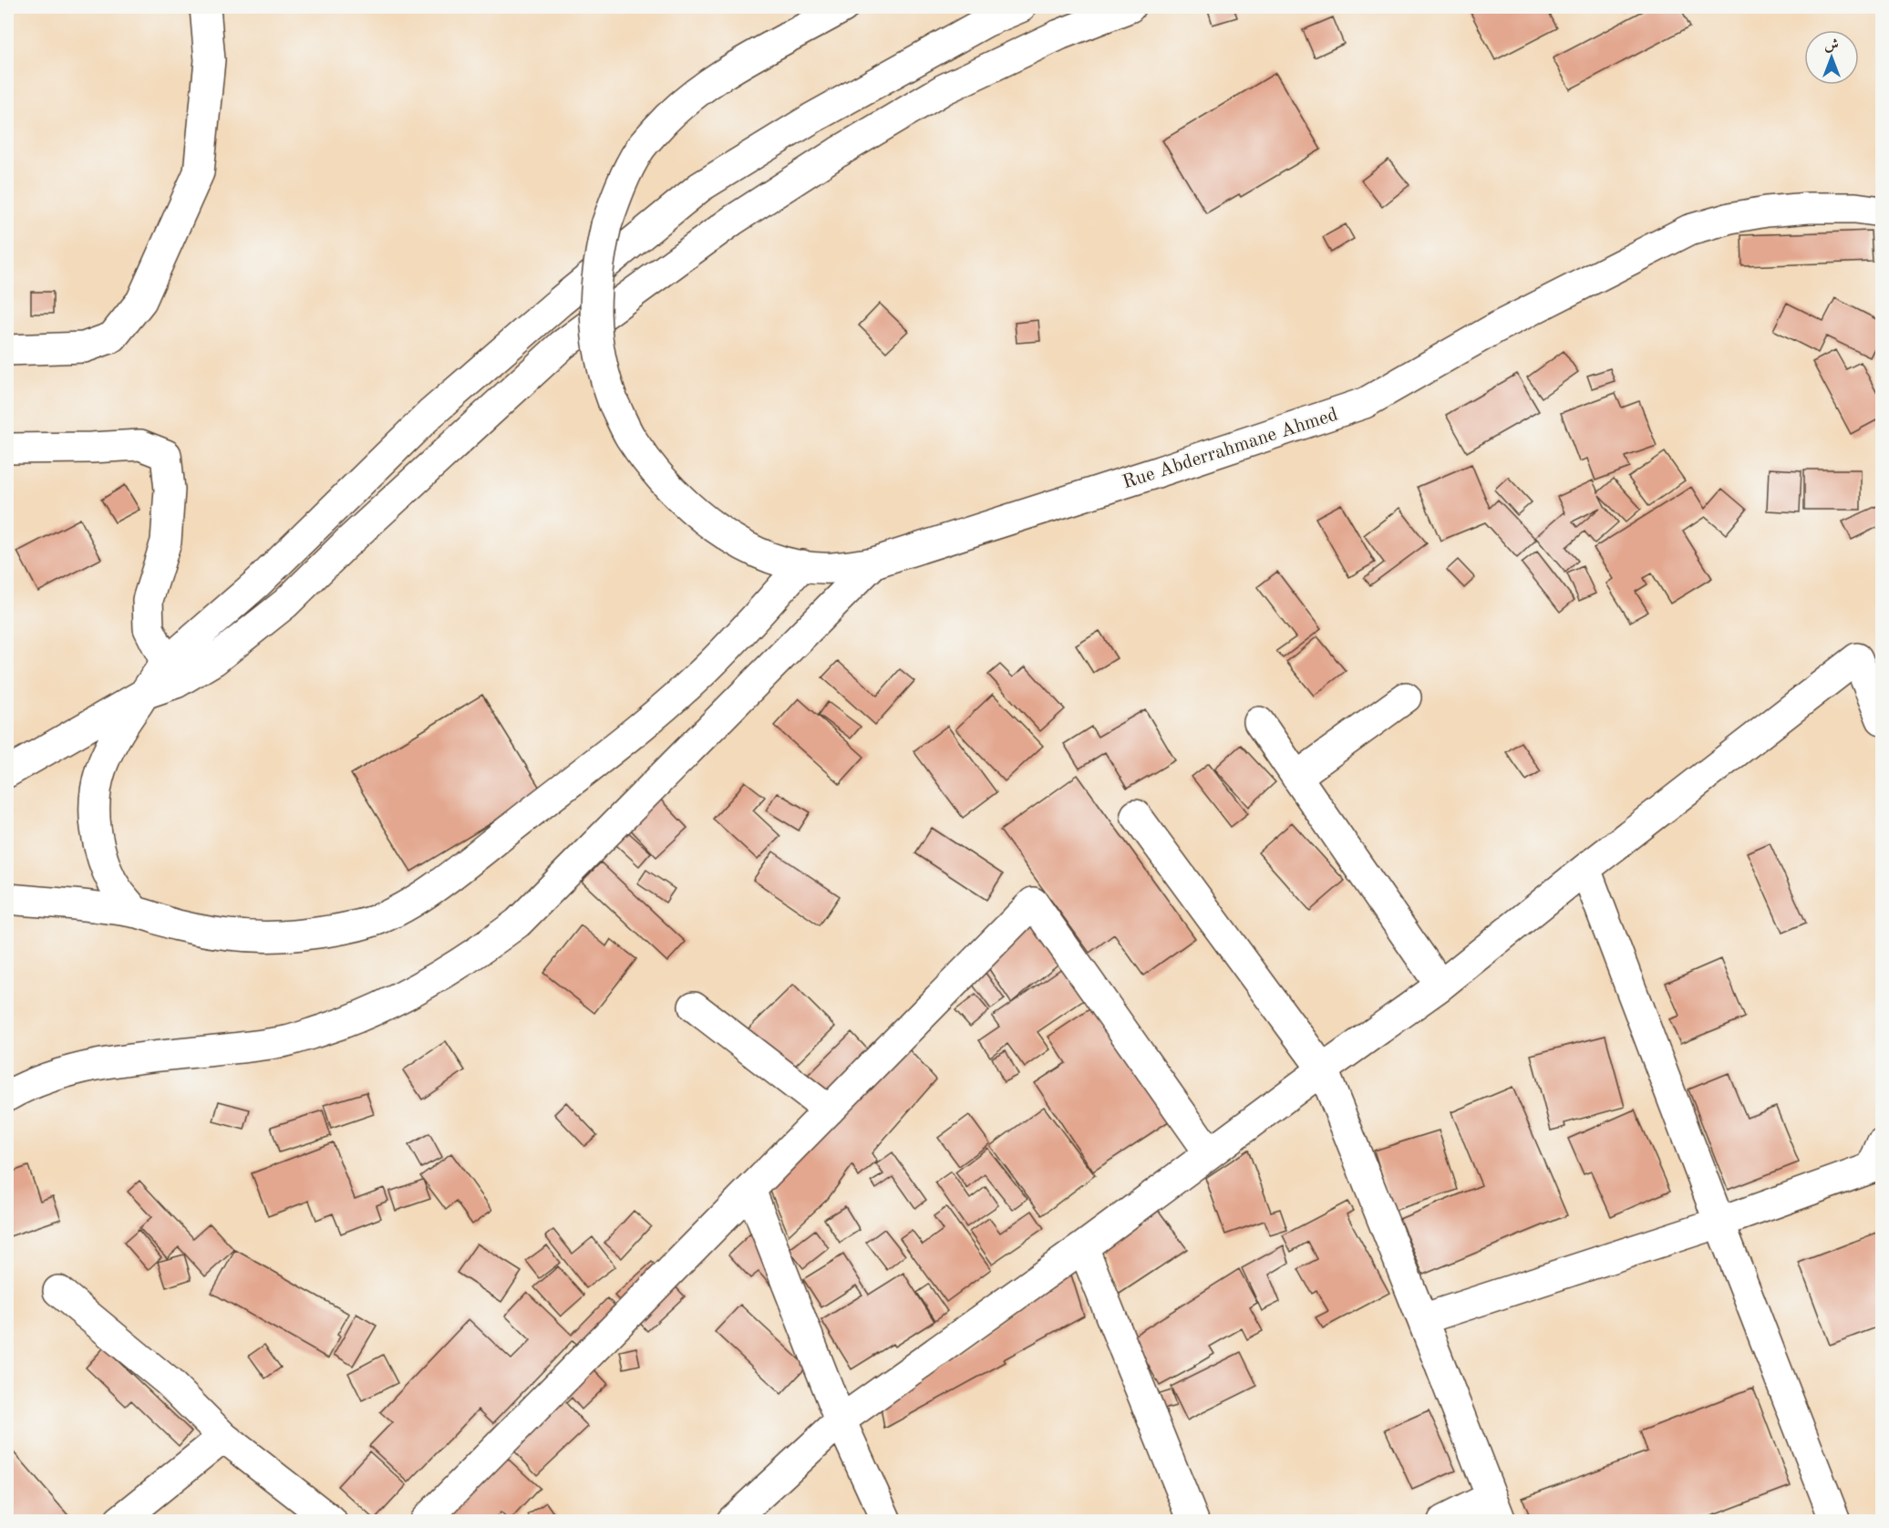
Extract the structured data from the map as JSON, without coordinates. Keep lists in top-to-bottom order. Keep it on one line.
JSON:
{"streets":{"street":["Rue Abderrahmane Ahmed"]},"north":"top"}
